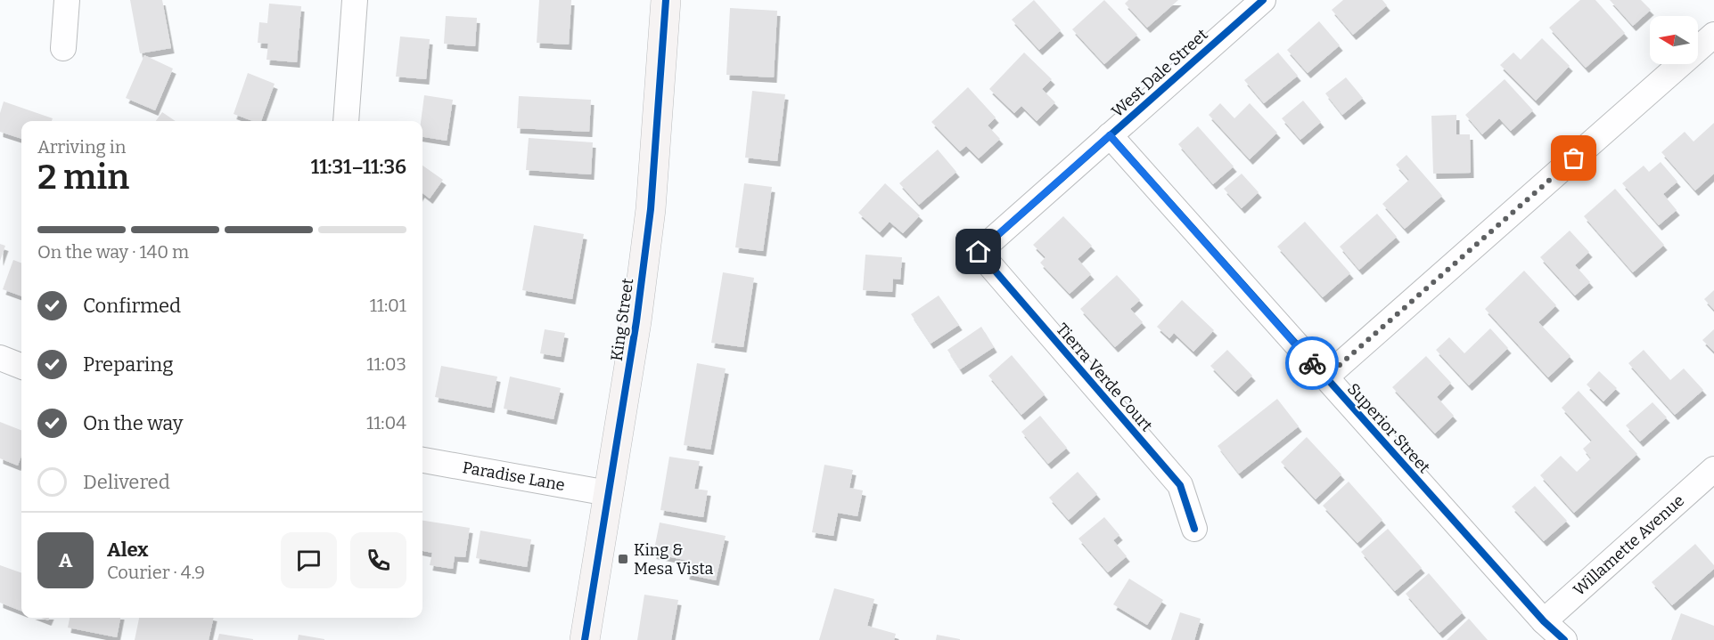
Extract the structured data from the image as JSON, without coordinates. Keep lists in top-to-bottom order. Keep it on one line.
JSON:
{"streets":{"street":["West Dale Street","King Street","Tierra Verde Court","Superior Street","Paradise Lane","Willamette Avenue"]},"crossings":[["West Dale Street","Tierra Verde Court"],["West Dale Street","Superior Street"],["King Street","Paradise Lane"],["Superior Street","Willamette Avenue"]],"places":{"transit":["King & Mesa Vista"]},"north":"left","page":{"heading":["2 min","Arriving in","11:31–11:36"],"panel":["Alex","Courier · 4.9"],"bar":"On the way · 140 m","list":[["Confirmed","11:01"],["Preparing","11:03"],["On the way","11:04"],"Delivered"],"round":"A"}}
